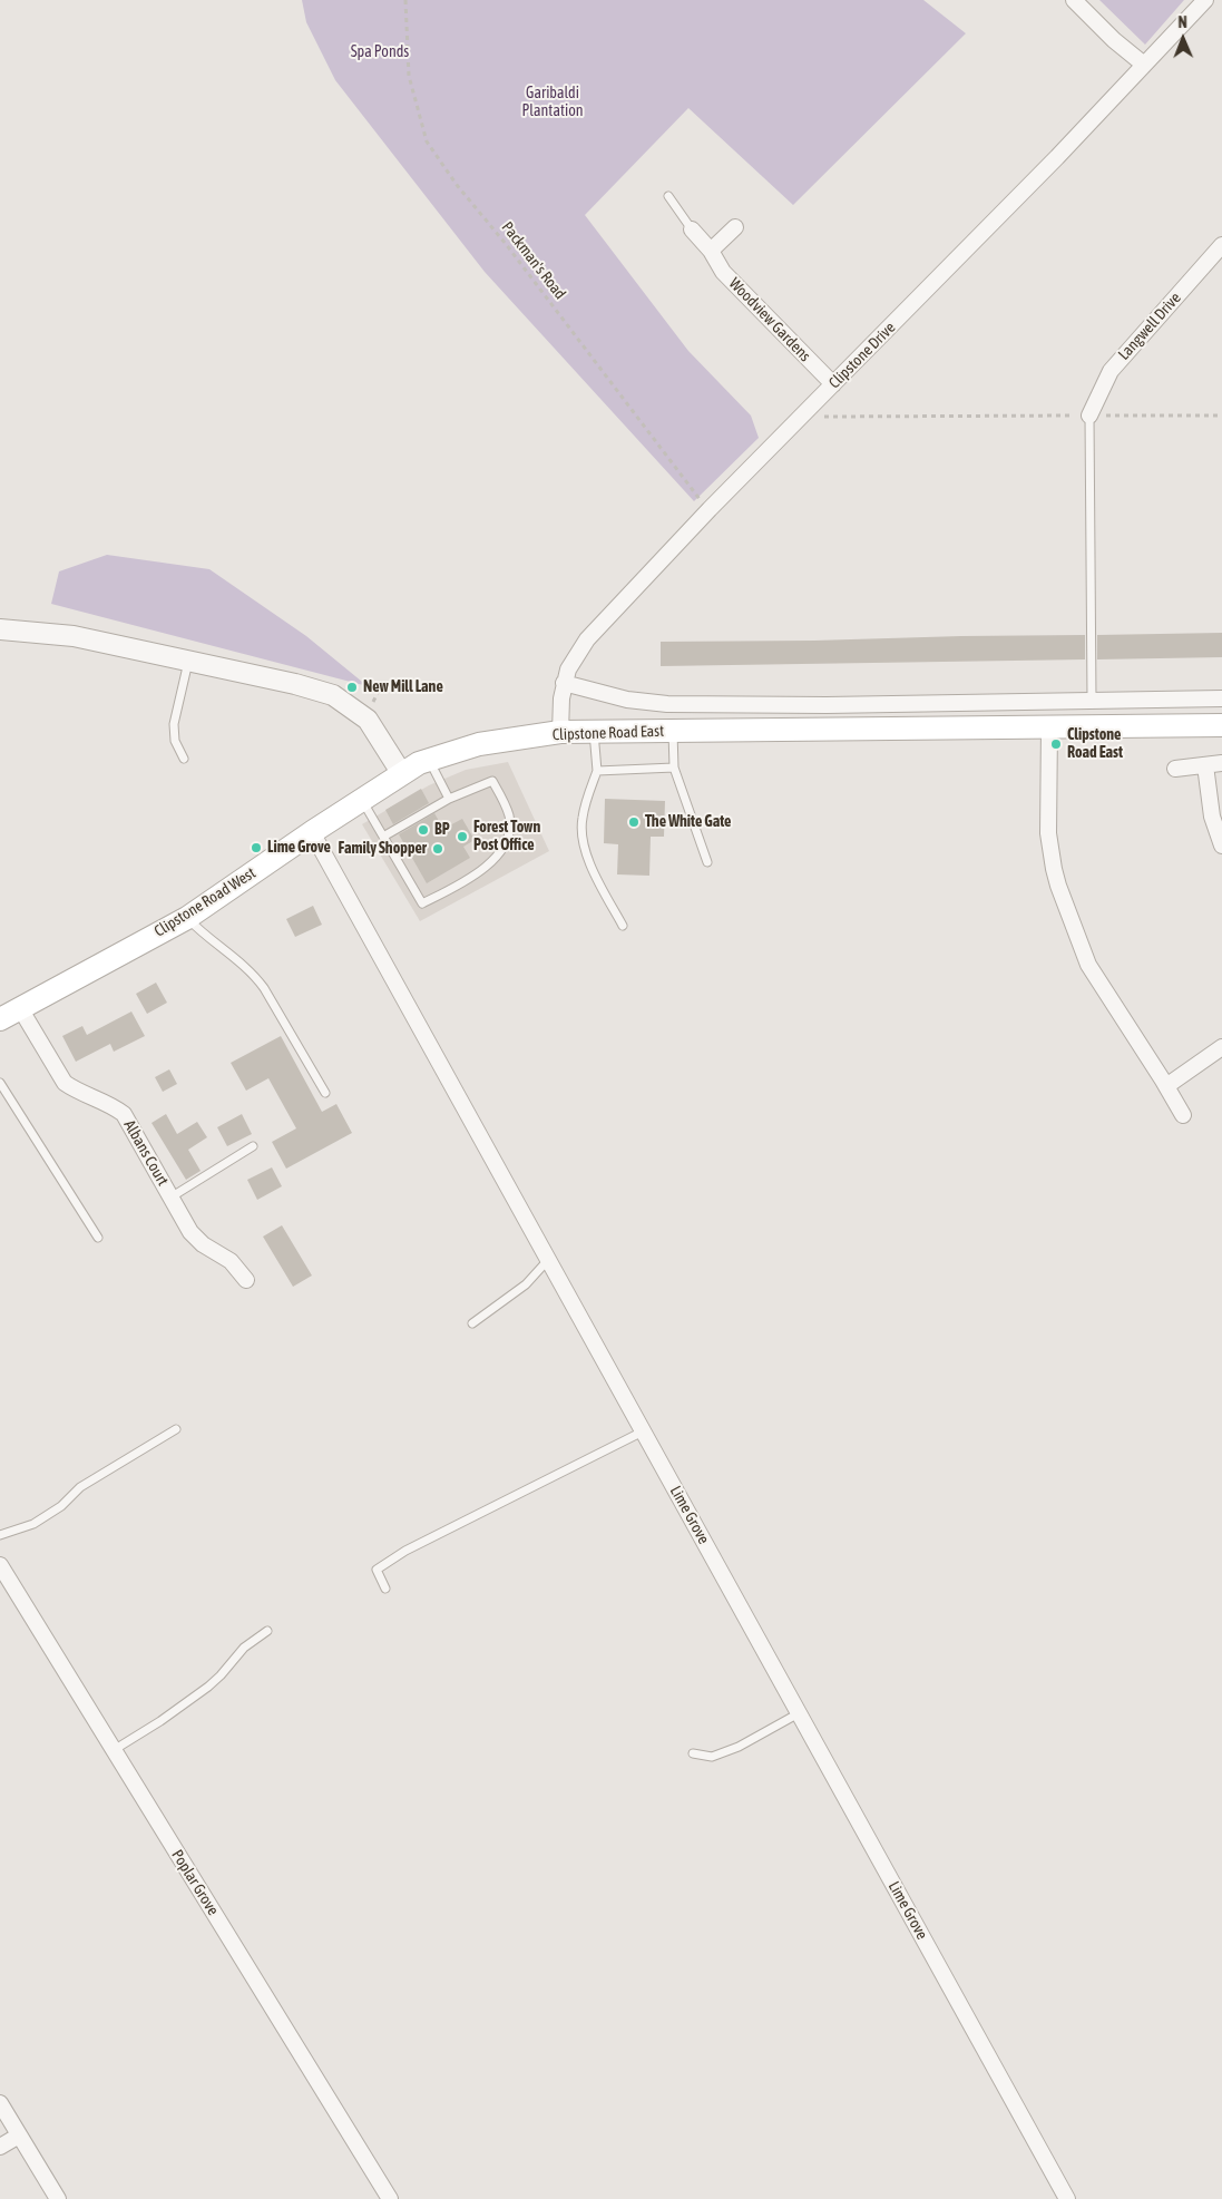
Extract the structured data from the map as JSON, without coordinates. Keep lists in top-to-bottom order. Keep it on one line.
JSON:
{"streets":{"main road":["Clipstone Road East","Clipstone Road West"],"street":["Woodview Gardens","Langwell Drive","Clipstone Drive","Albans Court","Lime Grove","Poplar Grove"],"path":["Packman's Road"]},"crossings":[["Packman's Road","Clipstone Drive"],["Woodview Gardens","Clipstone Drive"],["Clipstone Drive","Clipstone Road East"],["Clipstone Road East","Clipstone Road West"],["Clipstone Road West","Albans Court"],["Clipstone Road West","Lime Grove"]],"parks":["Spa Ponds","Garibaldi Plantation"],"places":["New Mill Lane","Clipstone Road East","The White Gate","BP","Forest Town Post Office","Lime Grove","Family Shopper"],"north":"top"}
